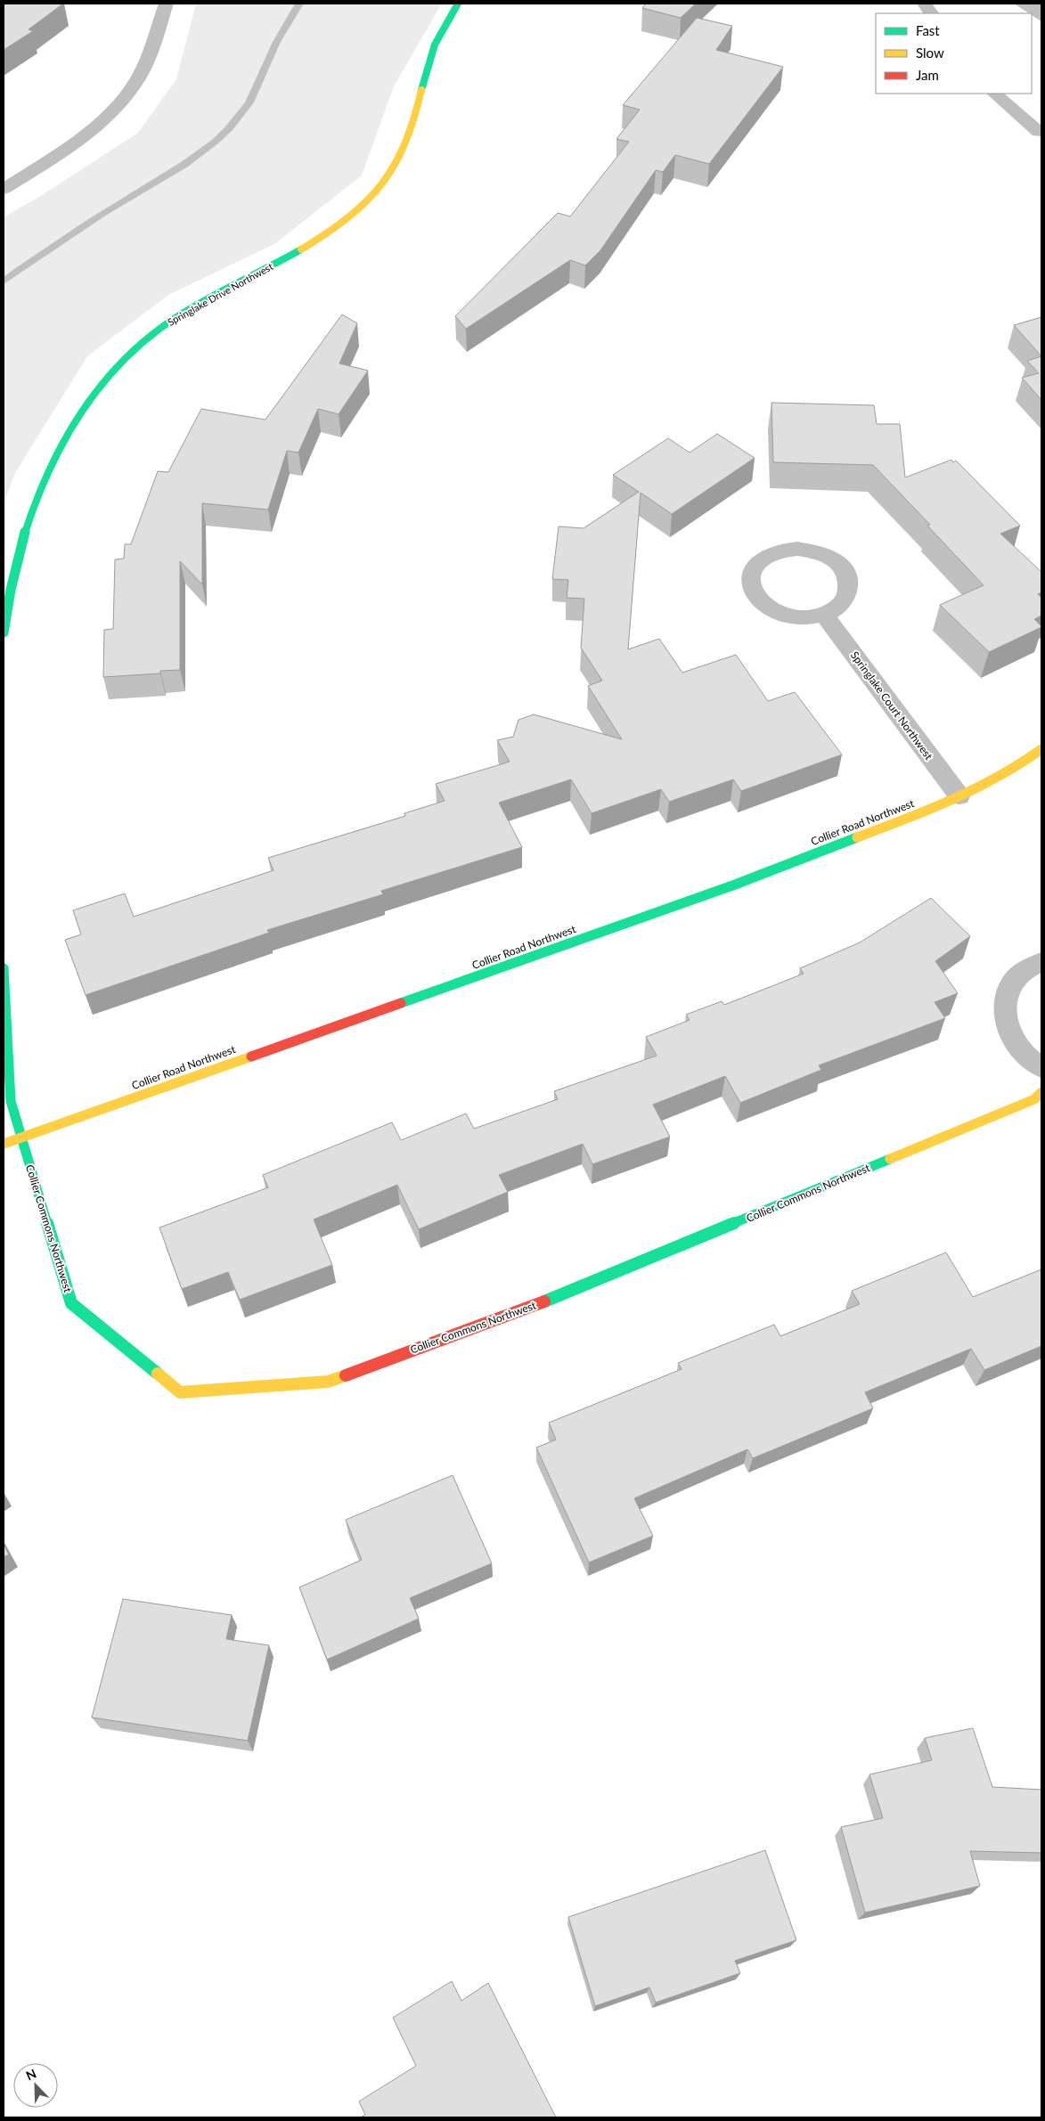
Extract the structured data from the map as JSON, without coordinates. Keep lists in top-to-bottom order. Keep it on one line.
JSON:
{"streets":{"street":["Springlake Drive Northwest","Springlake Court Northwest","Collier Road Northwest","Collier Commons Northwest"]},"crossings":[["Springlake Court Northwest","Collier Road Northwest"],["Collier Road Northwest","Collier Commons Northwest"]],"legend":["Fast","Slow","Jam"],"north":"top left"}
